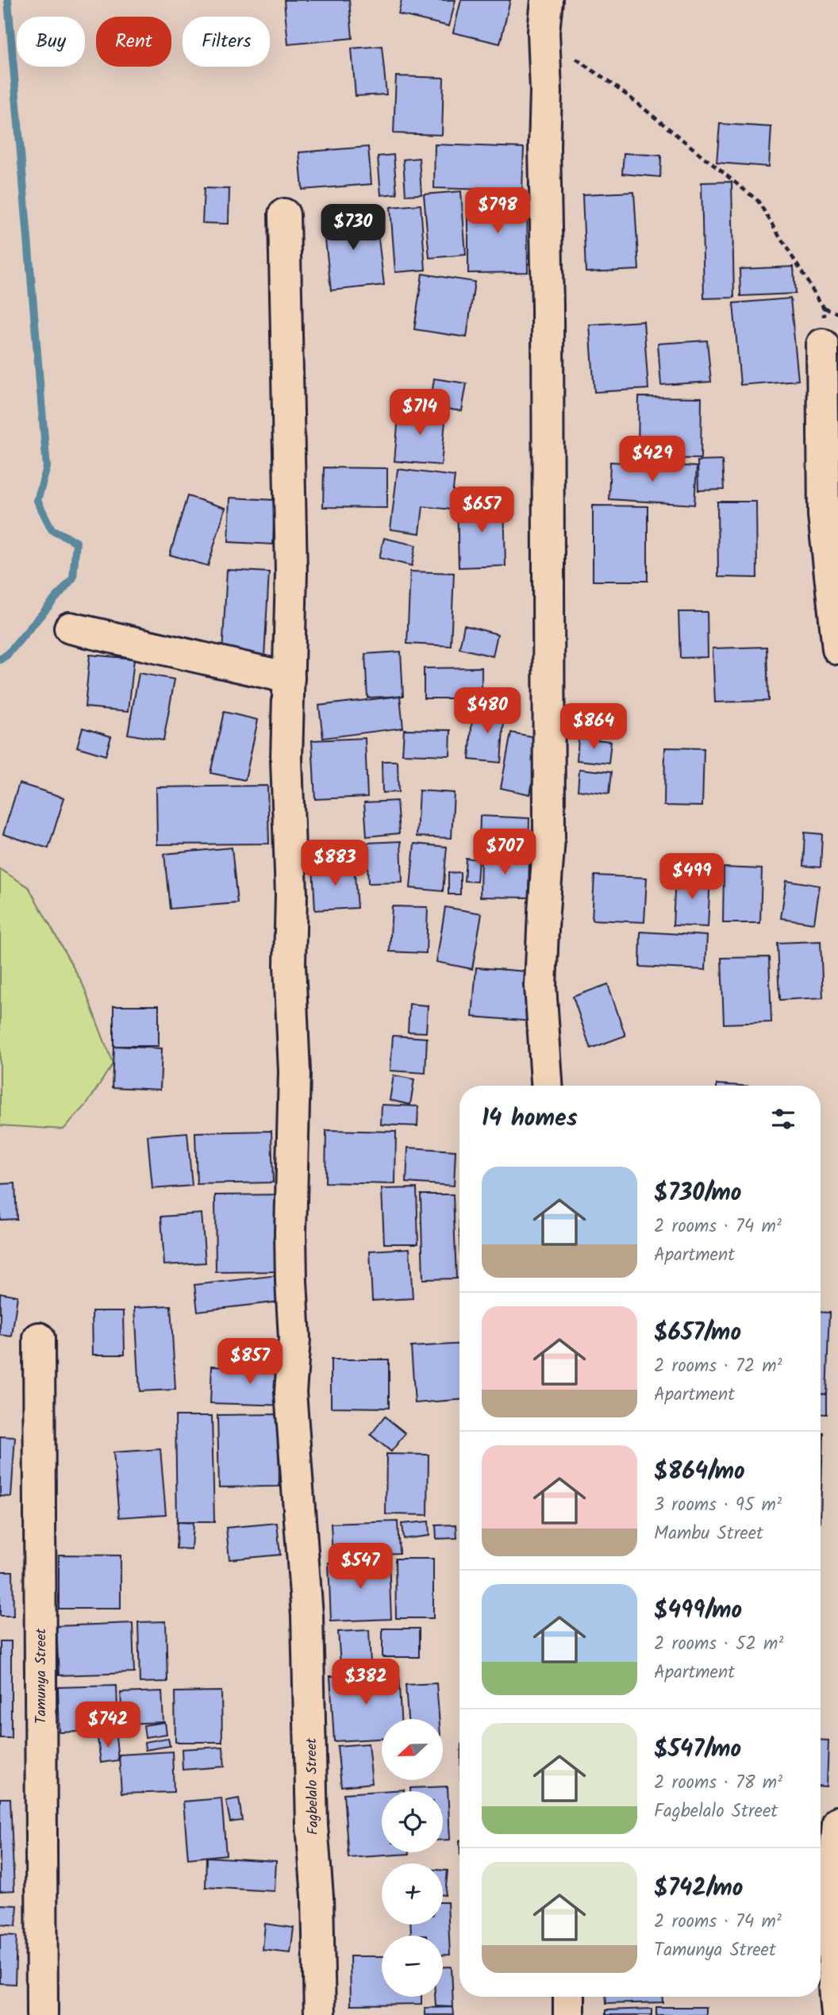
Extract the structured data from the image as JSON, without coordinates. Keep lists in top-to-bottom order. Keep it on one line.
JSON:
{"streets":{"street":["Tamunya Street","Fagbelalo Street"]},"north":"left","page":{"chip":["Buy","Rent","Filters"],"price":["$798","$730","$714","$429","$657","$480","$864","$707","$883","$499","$857","$547","$382","$742"],"heading":"14 homes","list":[{"name":"$730/mo","note":"2 rooms · 74 m² · Apartment"},{"name":"$657/mo","note":"2 rooms · 72 m² · Apartment"},{"name":"$864/mo","note":"3 rooms · 95 m² · Mambu Street"},{"name":"$499/mo","note":"2 rooms · 52 m² · Apartment"},{"name":"$547/mo","note":"2 rooms · 78 m² · Fagbelalo Street"},{"name":"$742/mo","note":"2 rooms · 74 m² · Tamunya Street"}],"map_buttons":["+","−"]}}
